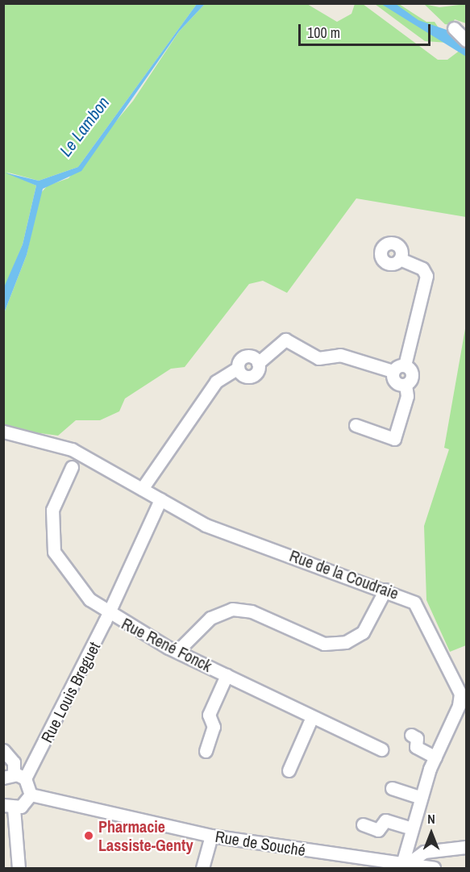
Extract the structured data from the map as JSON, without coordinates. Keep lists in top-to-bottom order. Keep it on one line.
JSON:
{"streets":{"street":["Rue de la Coudraie","Rue René Fonck","Rue Louis Breguet","Rue de Souché"]},"crossings":[["Rue de la Coudraie","Rue Louis Breguet"],["Rue de la Coudraie","Rue de Souché"],["Rue René Fonck","Rue Louis Breguet"]],"water":["Le Lambon"],"places":["Pharmacie Lassiste-Genty"],"scale_bar":"100 m","north":"top"}
